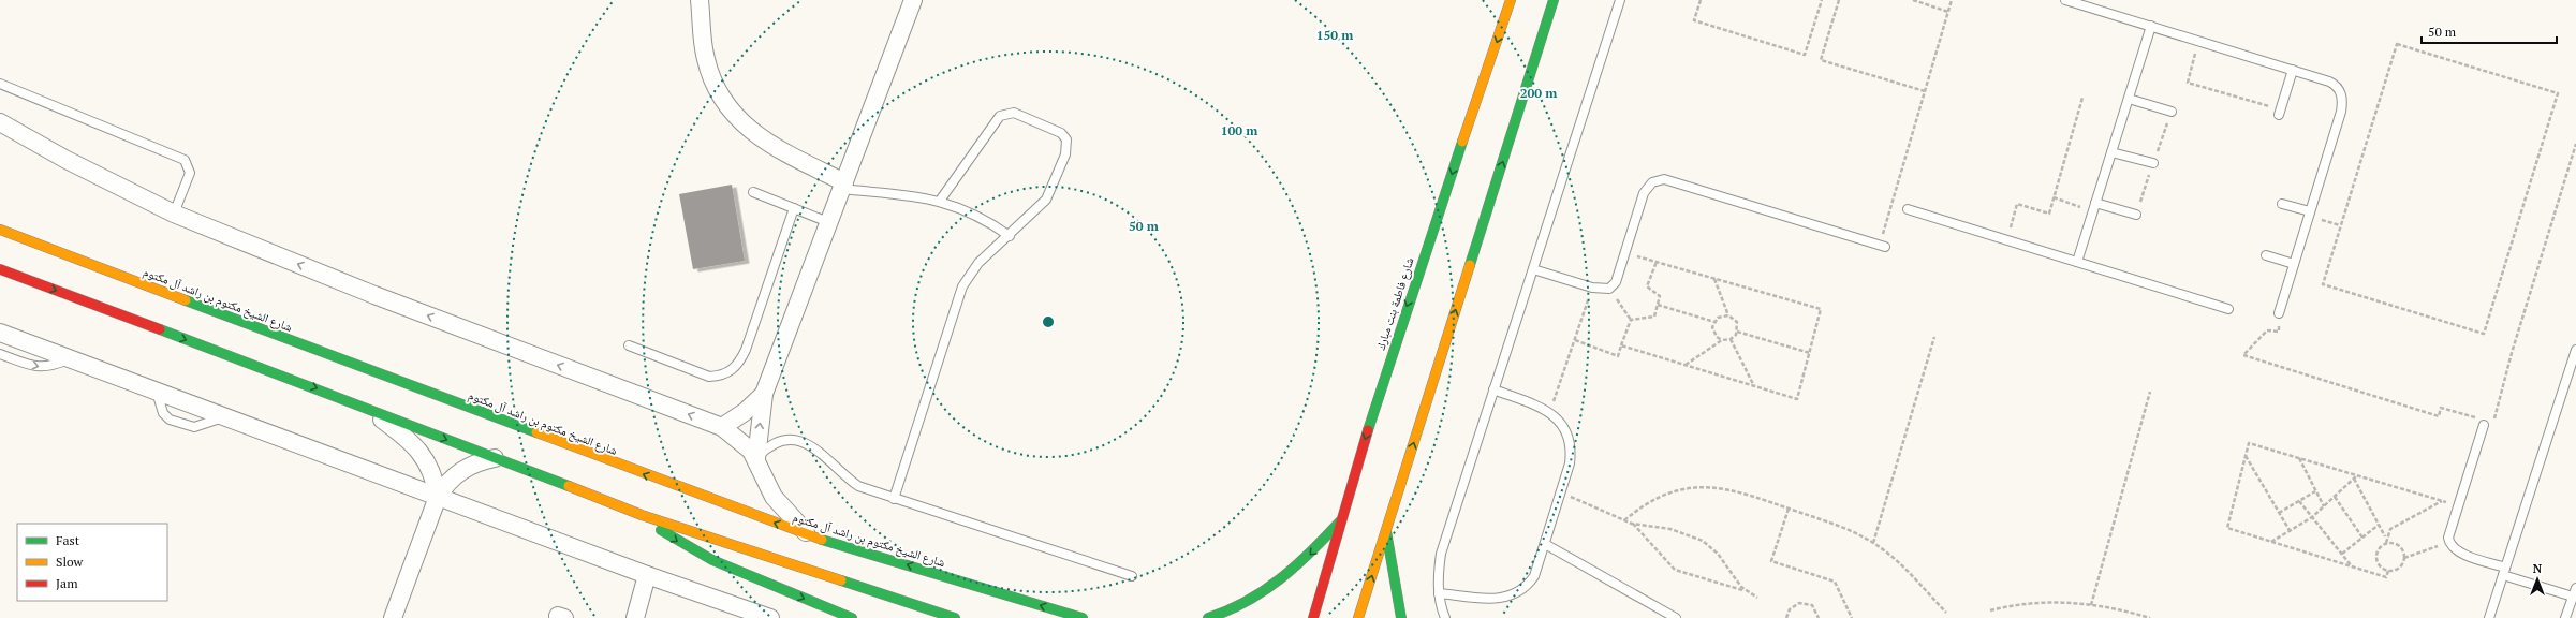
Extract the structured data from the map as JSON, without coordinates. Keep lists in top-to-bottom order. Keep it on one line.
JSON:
{"streets":{"main road":["شارع الشيخ مكتوم بن راشد آل مكتوم","شارع فاطمة بنت مبارك"]},"legend":["Fast","Slow","Jam"],"scale_bar":"50 m","north":"top","rings":["150 m","200 m","100 m","50 m"]}
